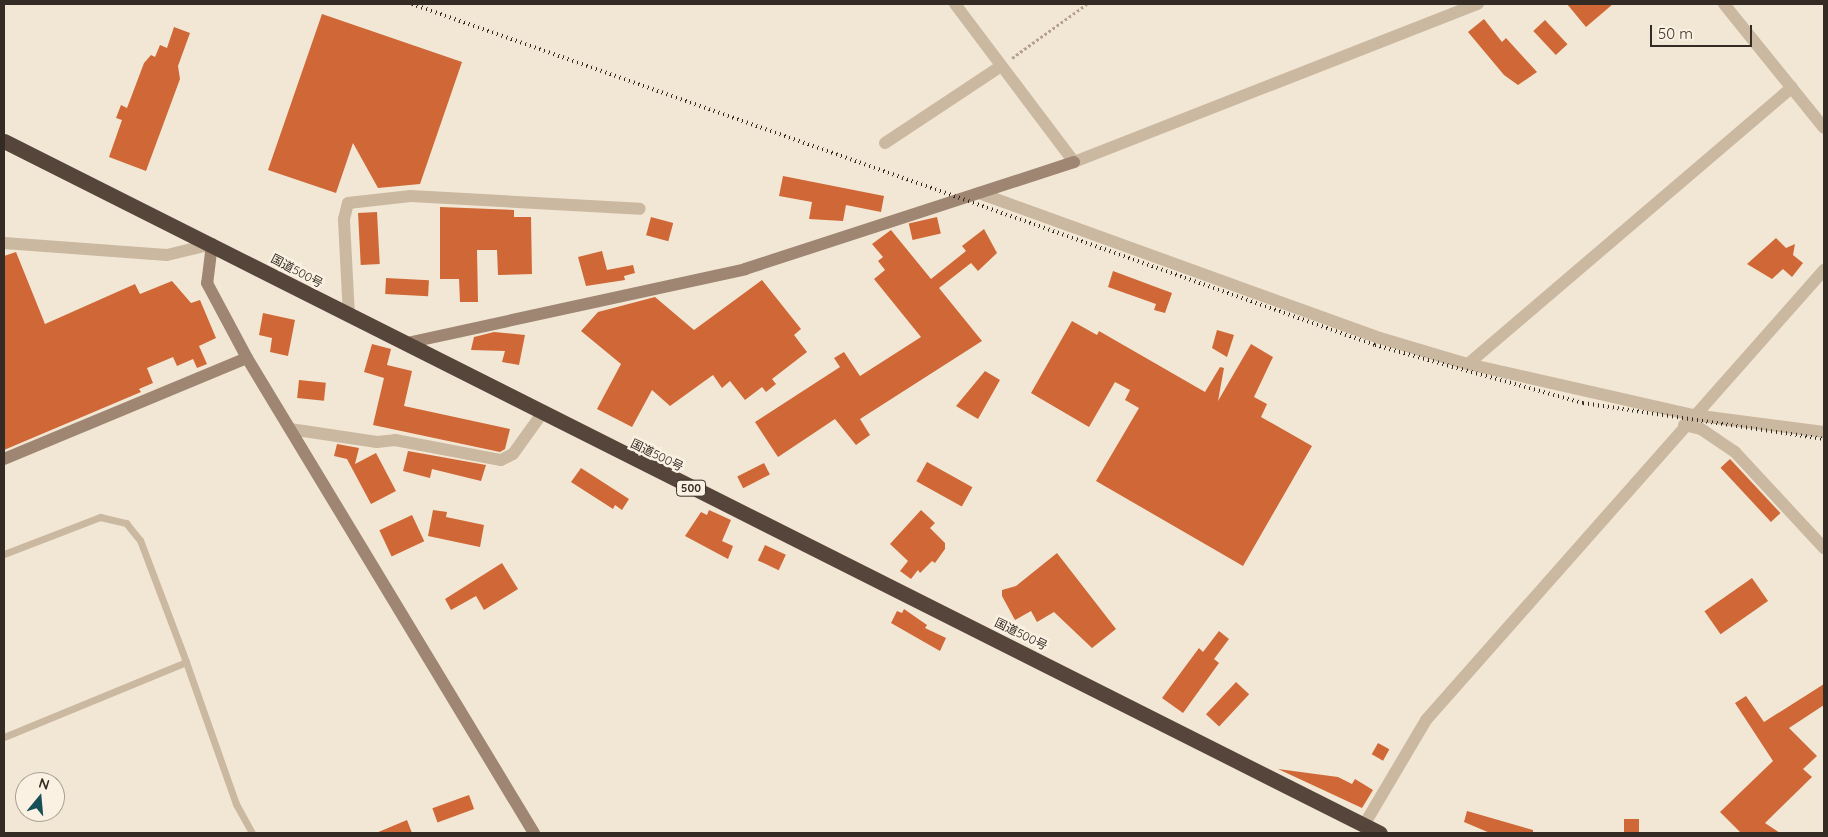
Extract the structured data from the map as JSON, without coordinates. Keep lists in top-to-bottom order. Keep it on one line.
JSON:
{"streets":{"highway":["国道500号","500"]},"scale_bar":"50 m","north":"top"}
